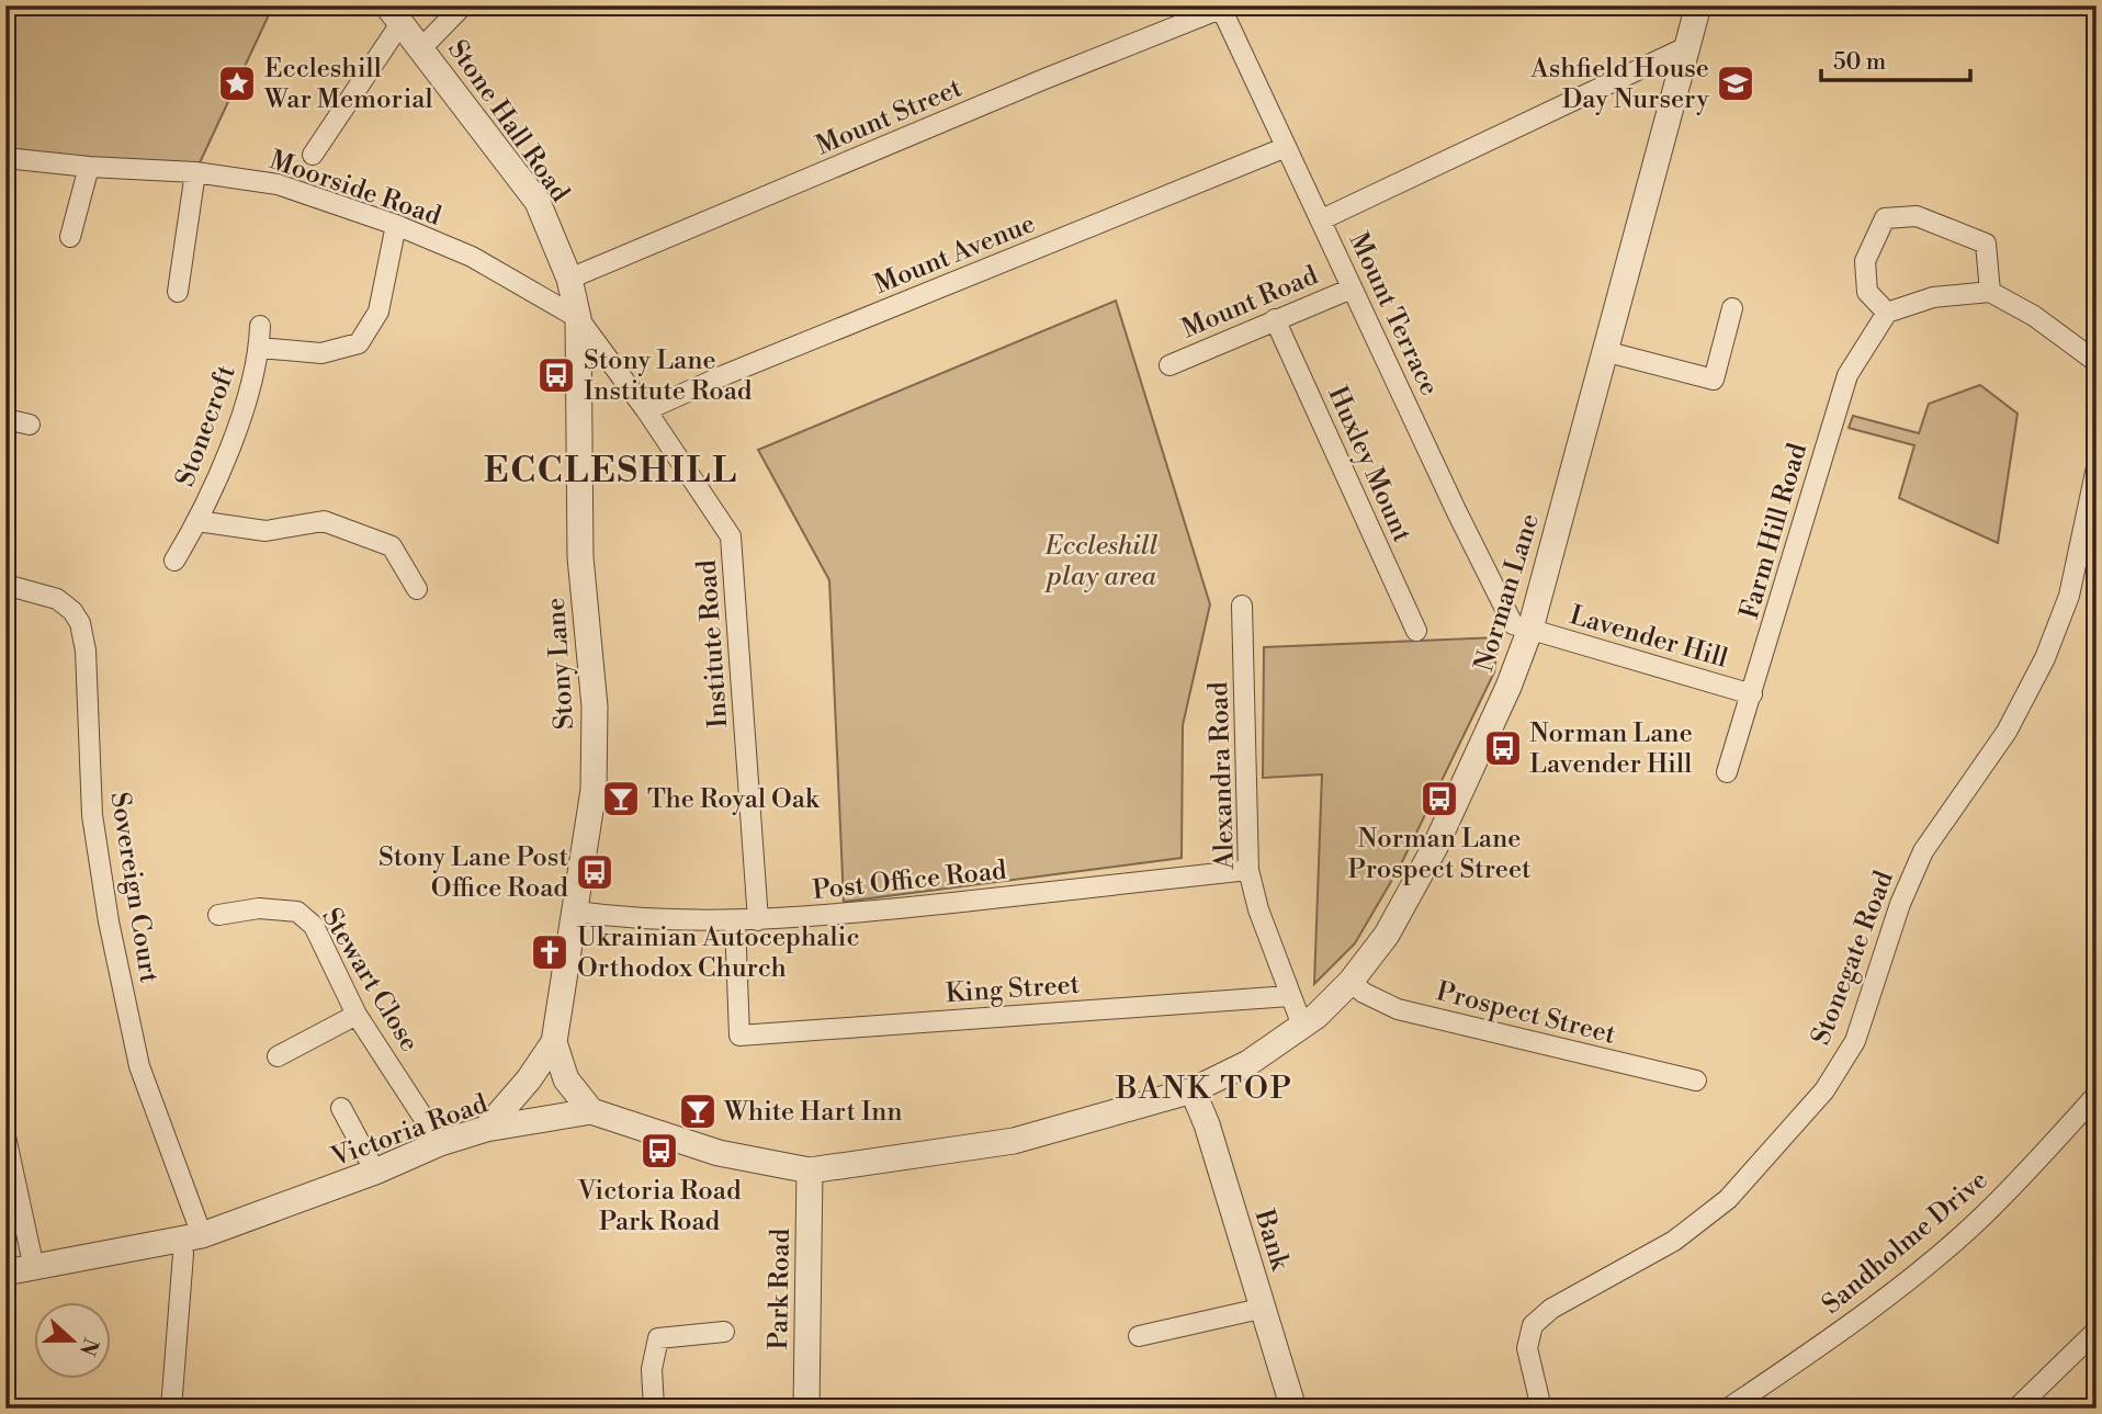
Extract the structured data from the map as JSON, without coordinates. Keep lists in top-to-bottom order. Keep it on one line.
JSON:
{"streets":{"street":["Mount Street","Stone Hall Road","Moorside Road","Mount Avenue","Mount Road","Mount Terrace","Stonecroft","Huxley Mount","Farm Hill Road","Norman Lane","Lavender Hill","Institute Road","Stony Lane","Alexandra Road","Post Office Road","Sovereign Court","Stonegate Road","Stewart Close","King Street","Prospect Street","Victoria Road","Bank","Sandholme Drive","Park Road"]},"crossings":[["Mount Street","Stone Hall Road"],["Mount Street","Mount Terrace"],["Mount Street","Stony Lane"],["Stone Hall Road","Stony Lane"],["Moorside Road","Stonecroft"],["Moorside Road","Institute Road"],["Moorside Road","Stony Lane"],["Mount Avenue","Mount Terrace"],["Mount Avenue","Institute Road"],["Mount Road","Mount Terrace"],["Mount Road","Huxley Mount"],["Mount Terrace","Norman Lane"],["Mount Terrace","Lavender Hill"],["Farm Hill Road","Lavender Hill"],["Norman Lane","Lavender Hill"],["Norman Lane","Alexandra Road"],["Norman Lane","Prospect Street"],["Norman Lane","Victoria Road"],["Norman Lane","Bank"],["Institute Road","Stony Lane"],["Institute Road","Post Office Road"],["Stony Lane","Post Office Road"],["Stony Lane","Victoria Road"],["Alexandra Road","Post Office Road"],["Alexandra Road","King Street"],["Post Office Road","King Street"],["Sovereign Court","Victoria Road"],["Stewart Close","Victoria Road"],["Victoria Road","Bank"],["Victoria Road","Park Road"]],"districts":["ECCLESHILL","BANK TOP"],"parks":["Eccleshill play area"],"places":{"place":["Eccleshill War Memorial"],"school or university":["Ashfield House Day Nursery"],"bus stop":["Stony Lane Institute Road","Norman Lane Lavender Hill","Norman Lane Prospect Street","Stony Lane Post Office Road","Victoria Road Park Road"],"bar":["The Royal Oak","White Hart Inn"],"church":["Ukrainian Autocephalic Orthodox Church"]},"scale_bar":"50 m","north":"right"}
